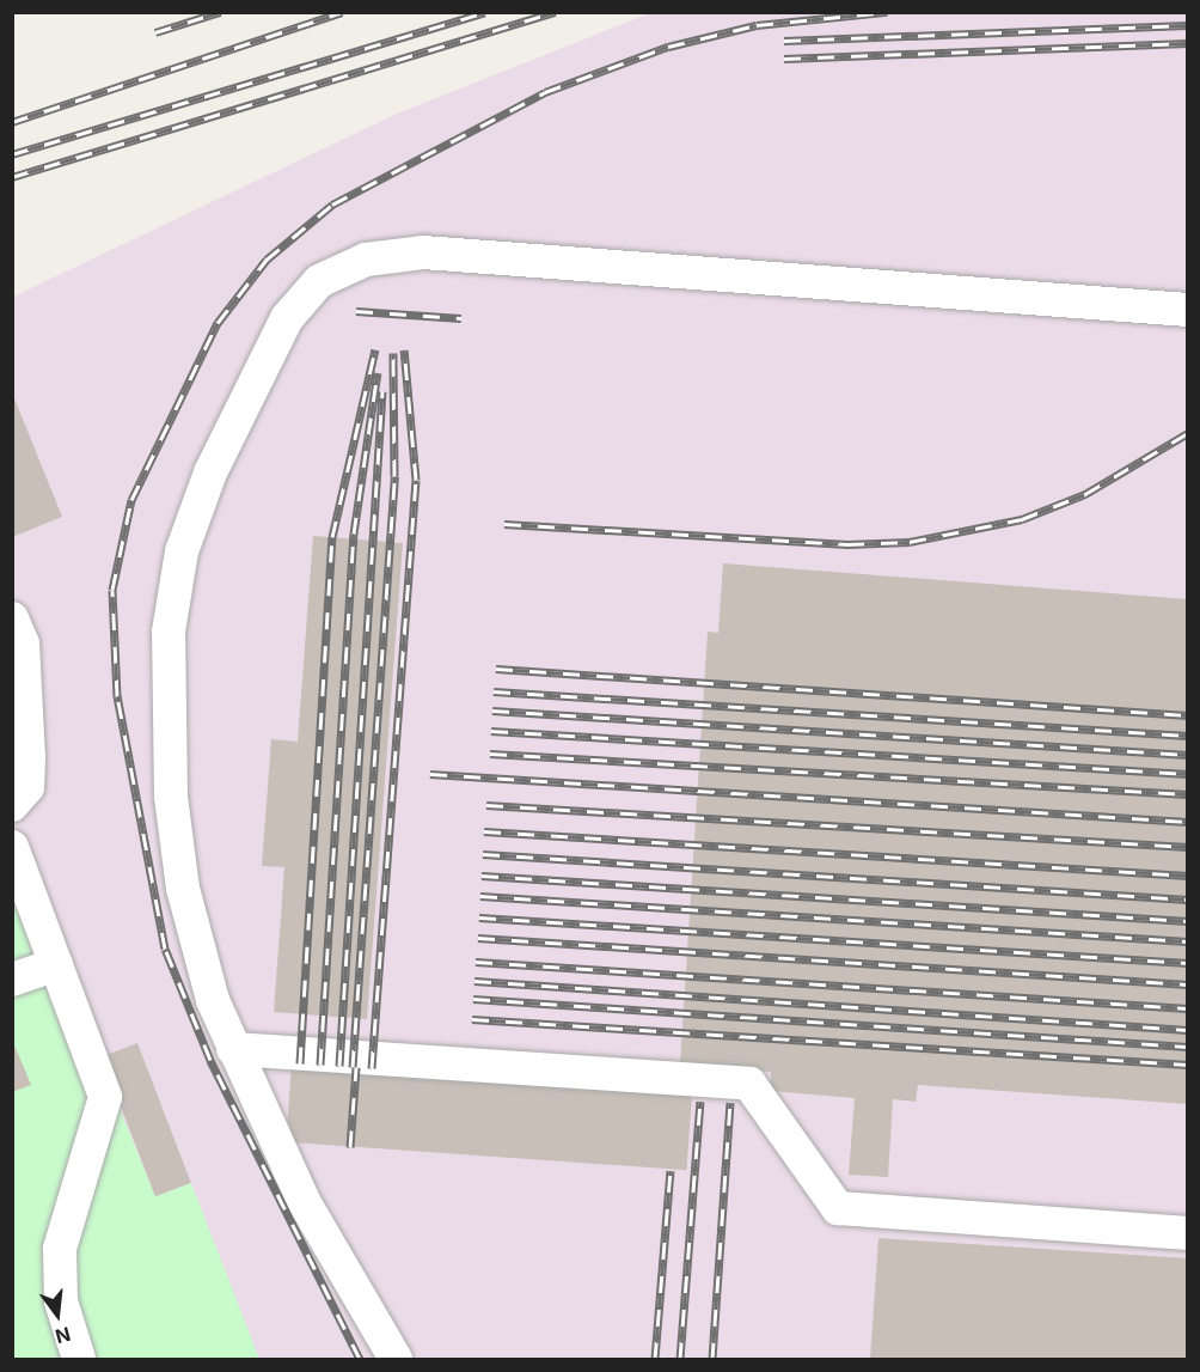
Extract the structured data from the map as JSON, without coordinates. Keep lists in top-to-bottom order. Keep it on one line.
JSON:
{"north":"bottom"}
